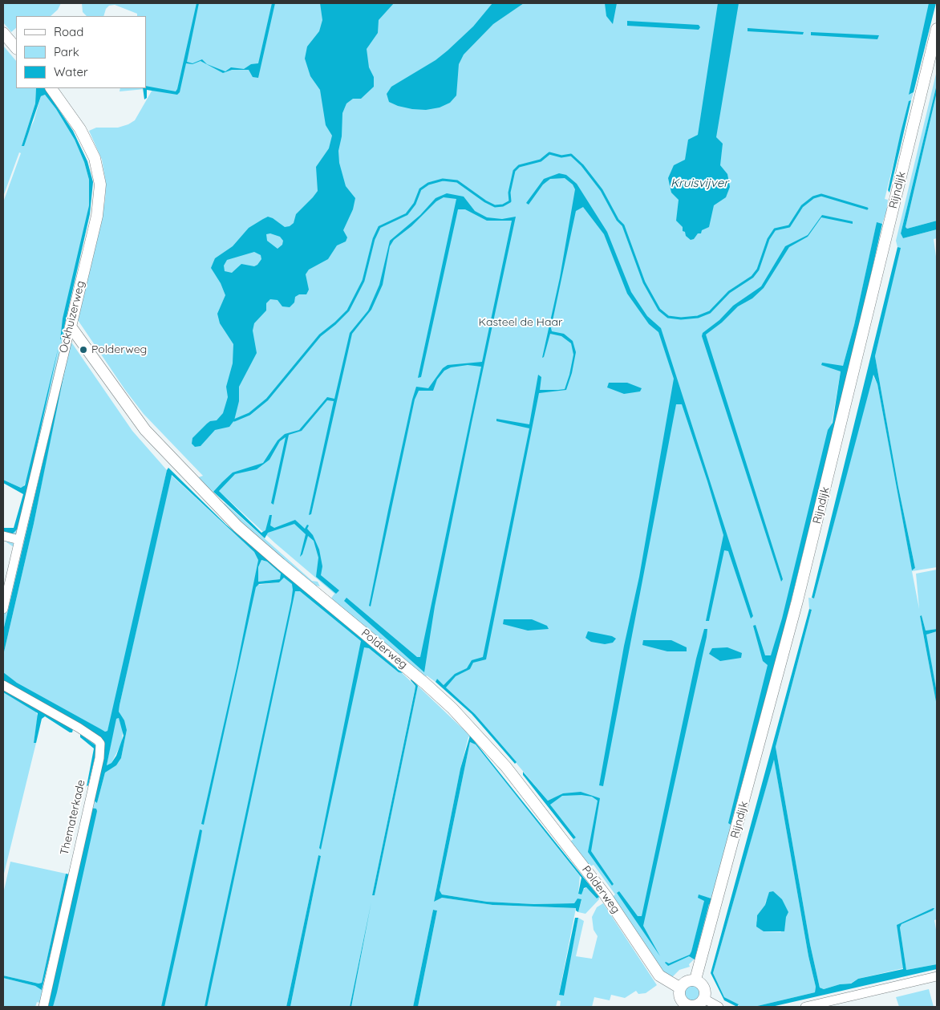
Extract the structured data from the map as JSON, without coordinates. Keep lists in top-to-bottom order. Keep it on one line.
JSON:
{"streets":{"street":["Rijndijk","Ockhuizerweg","Polderweg","Thematerkade"]},"crossings":[["Rijndijk","Polderweg"],["Ockhuizerweg","Polderweg"]],"water":["Kruisvijver"],"parks":["Kasteel de Haar"],"places":["Polderweg"],"legend":["Road","Park","Water"]}
